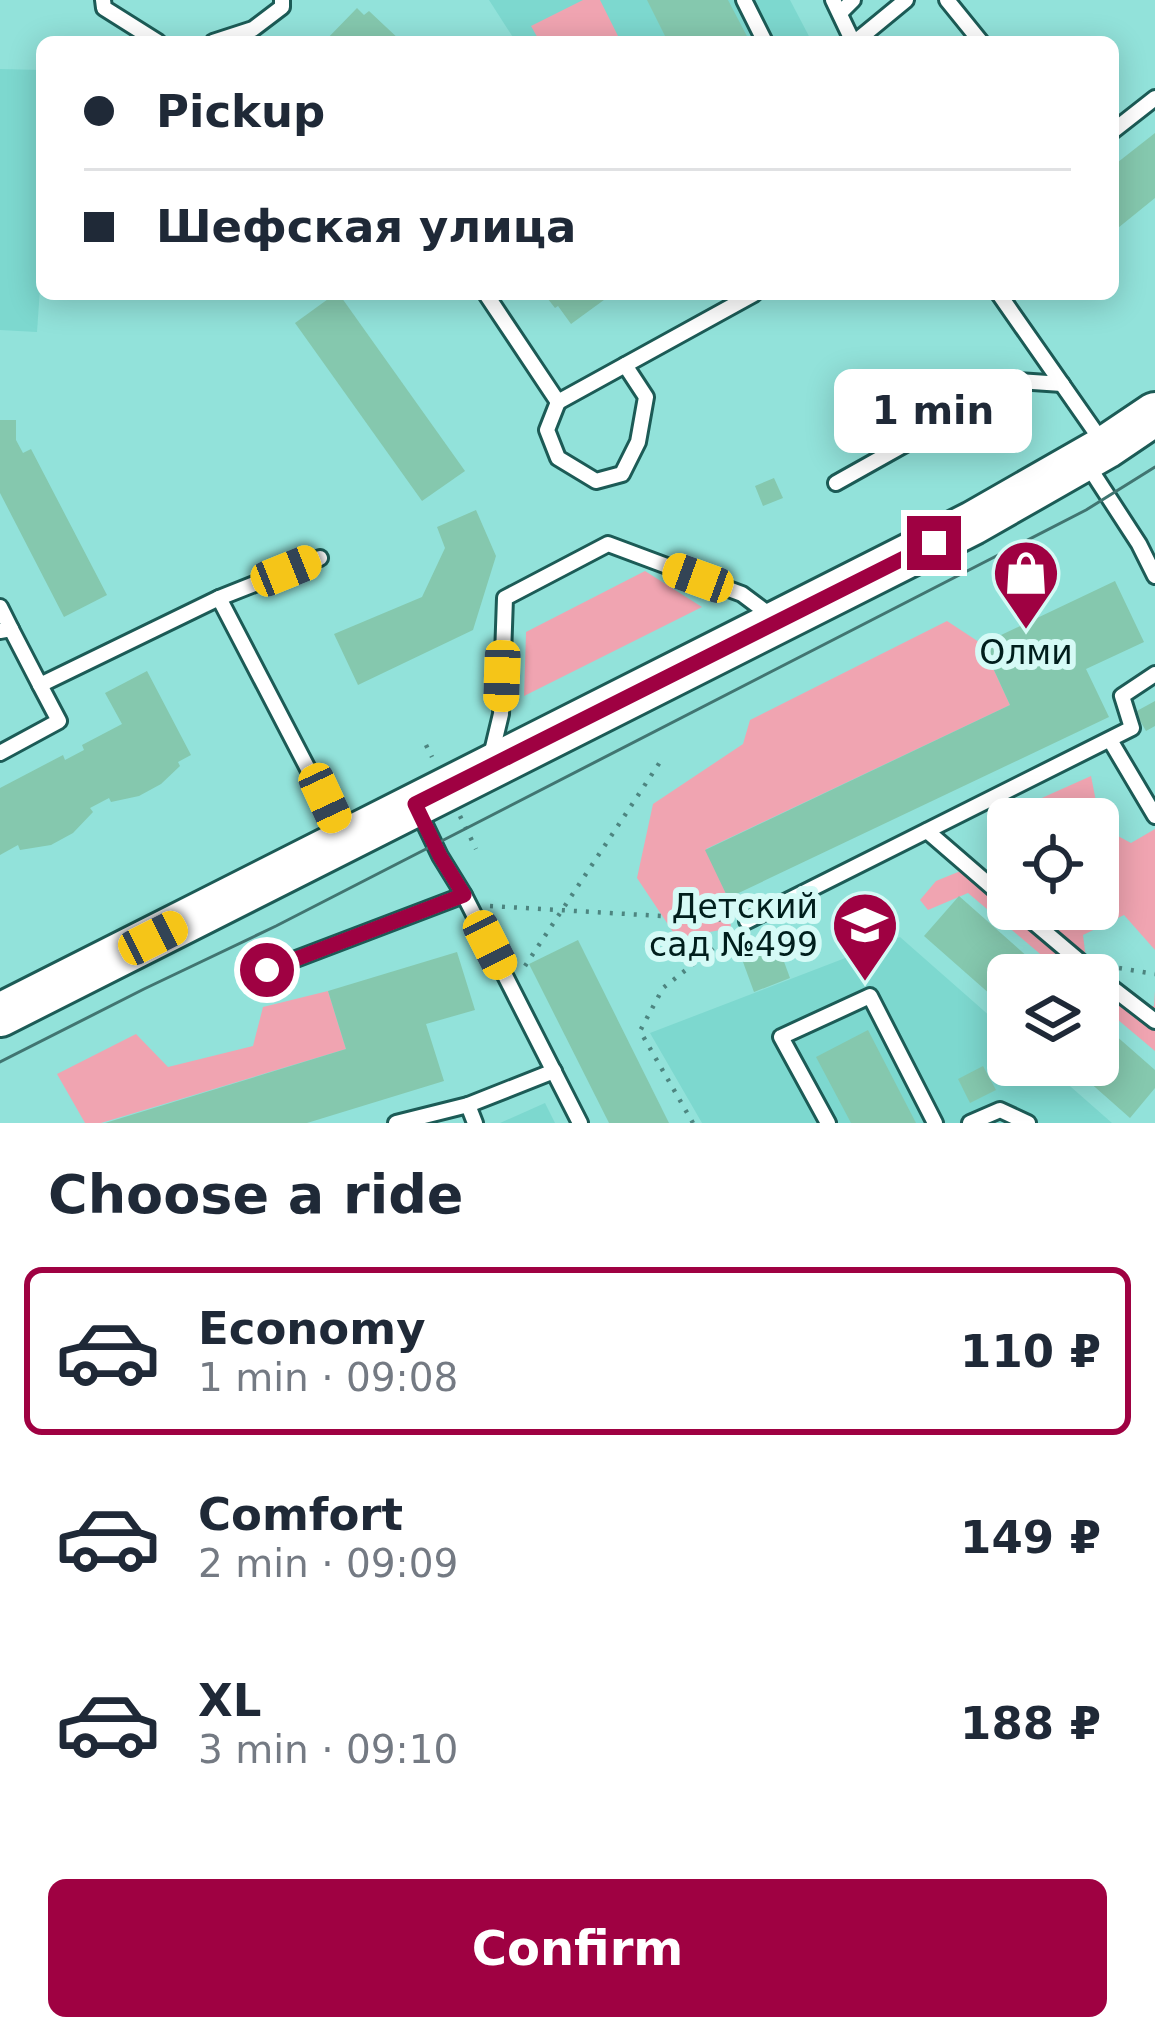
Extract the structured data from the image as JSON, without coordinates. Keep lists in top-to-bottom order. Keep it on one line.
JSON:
{"places":{"shop":["Олми"],"school or university":["Детский сад №499"]},"page":{"banner":["Pickup","Шефская улица"],"bubble":"1 min","heading":"Choose a ride","list":[{"name":"Economy","note":"1 min · 09:08","value":"110 ₽"},{"name":"Comfort","note":"2 min · 09:09","value":"149 ₽"},{"name":"XL","note":"3 min · 09:10","value":"188 ₽"}],"buttons":"Confirm"}}
